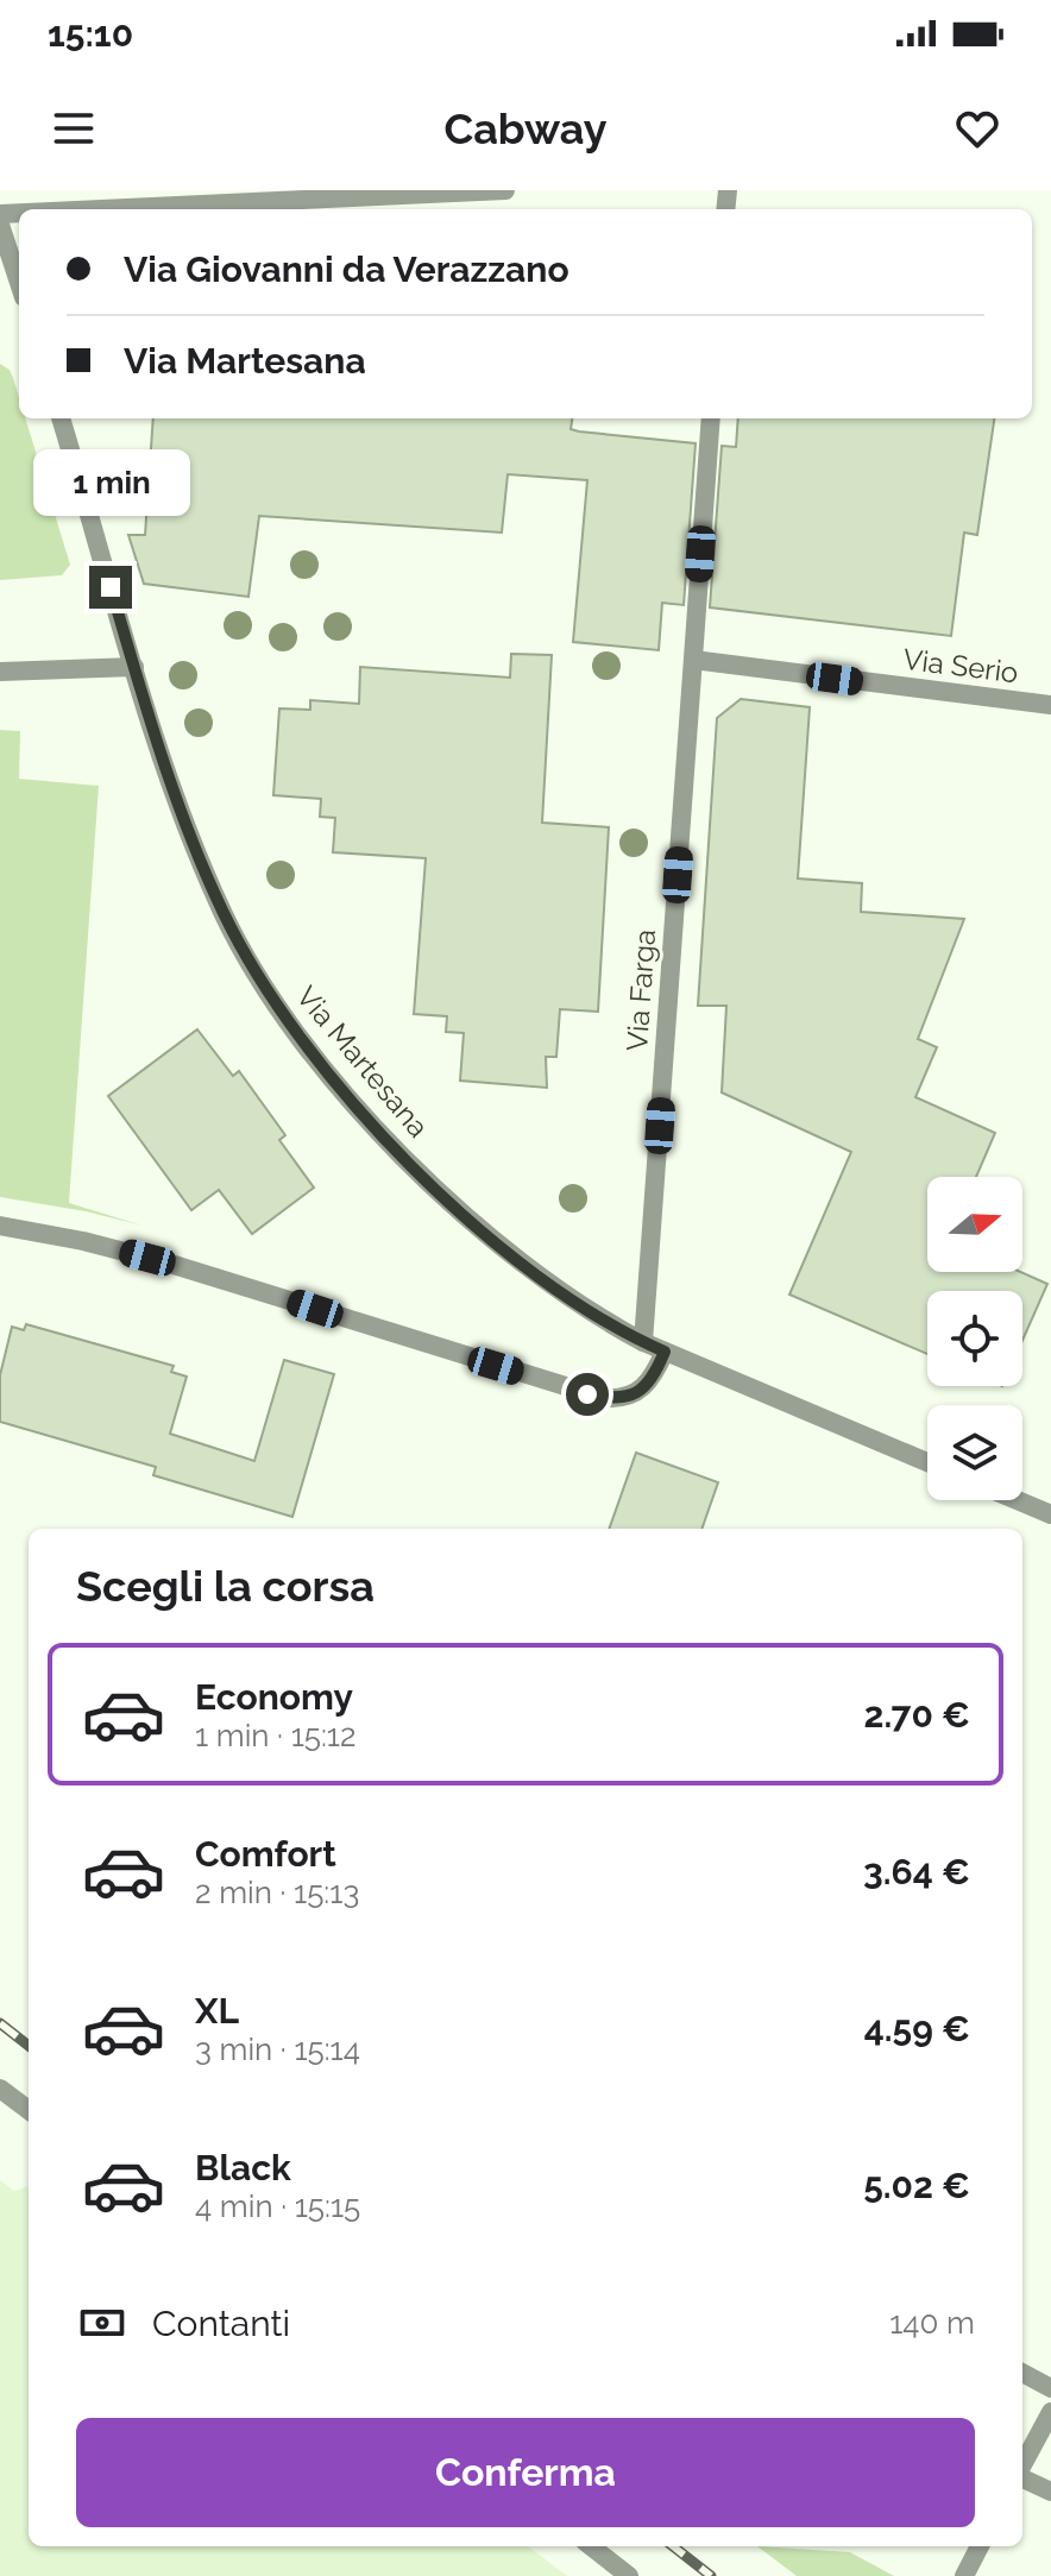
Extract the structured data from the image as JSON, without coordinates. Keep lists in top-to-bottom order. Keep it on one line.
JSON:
{"streets":{"street":["Via Serio","Via Farga","Via Martesana"]},"crossings":[["Via Serio","Via Farga"],["Via Farga","Via Martesana"]],"north":"right","page":{"status":"15:10","header":"Cabway","banner":["Via Giovanni da Verazzano","Via Martesana"],"bubble":"1 min","heading":"Scegli la corsa","list":[{"name":"Economy","note":"1 min · 15:12","value":"2.70 €"},{"name":"Comfort","note":"2 min · 15:13","value":"3.64 €"},{"name":"XL","note":"3 min · 15:14","value":"4.59 €"},{"name":"Black","note":"4 min · 15:15","value":"5.02 €"}],"pay":["Contanti","140 m"],"buttons":"Conferma"}}
